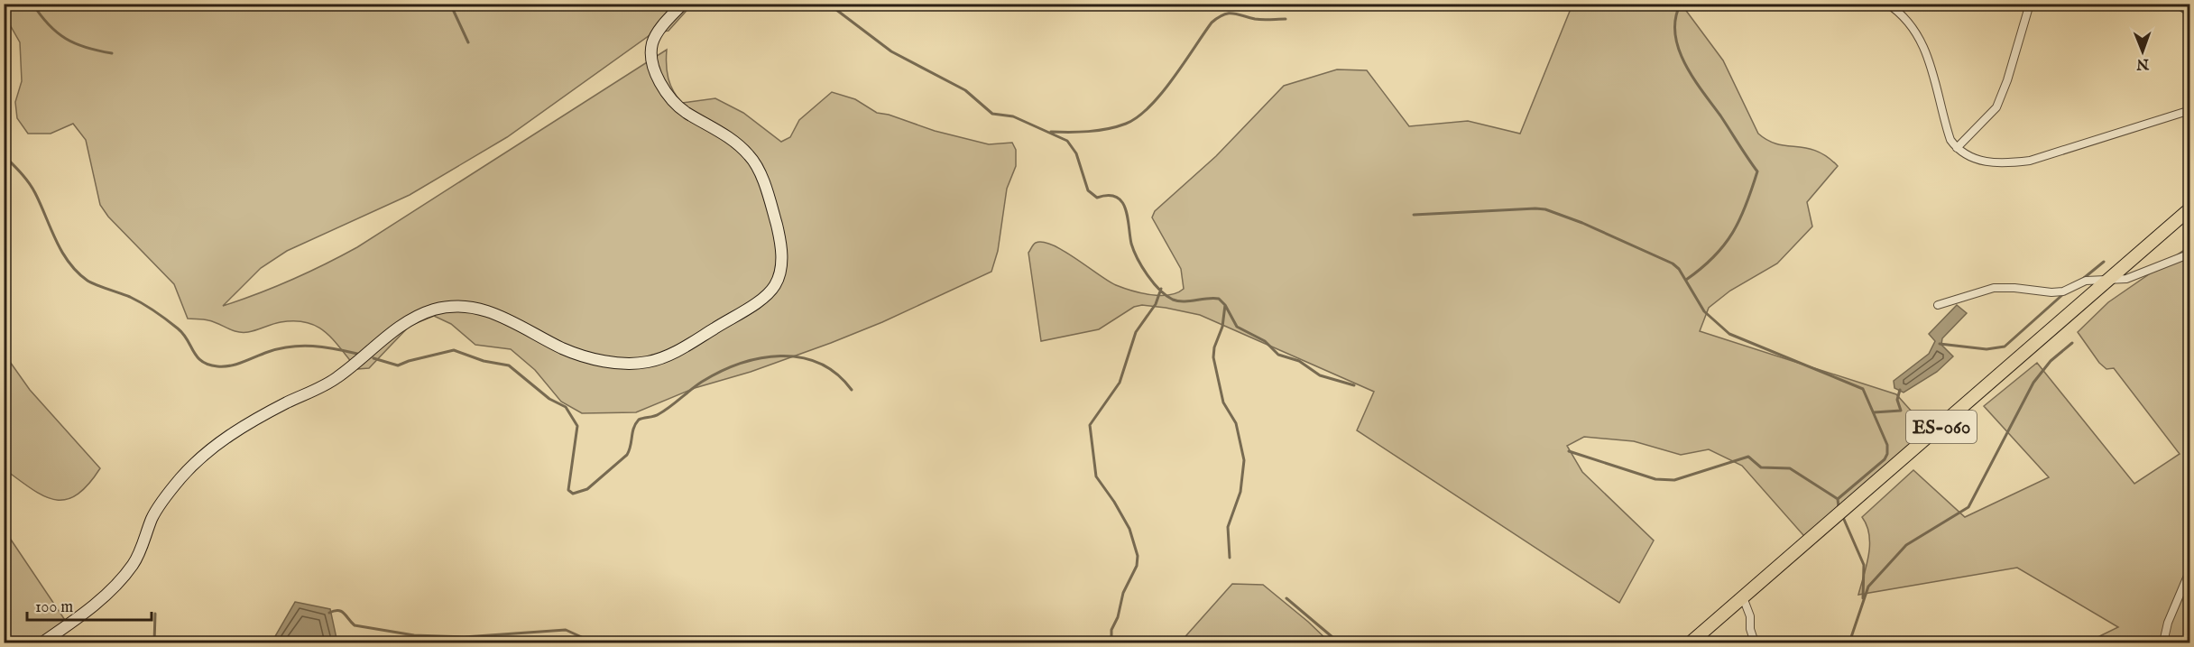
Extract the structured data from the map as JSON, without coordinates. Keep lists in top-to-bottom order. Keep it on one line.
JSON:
{"streets":{"main road":["ES-060"]},"scale_bar":"100 m","north":"bottom"}
